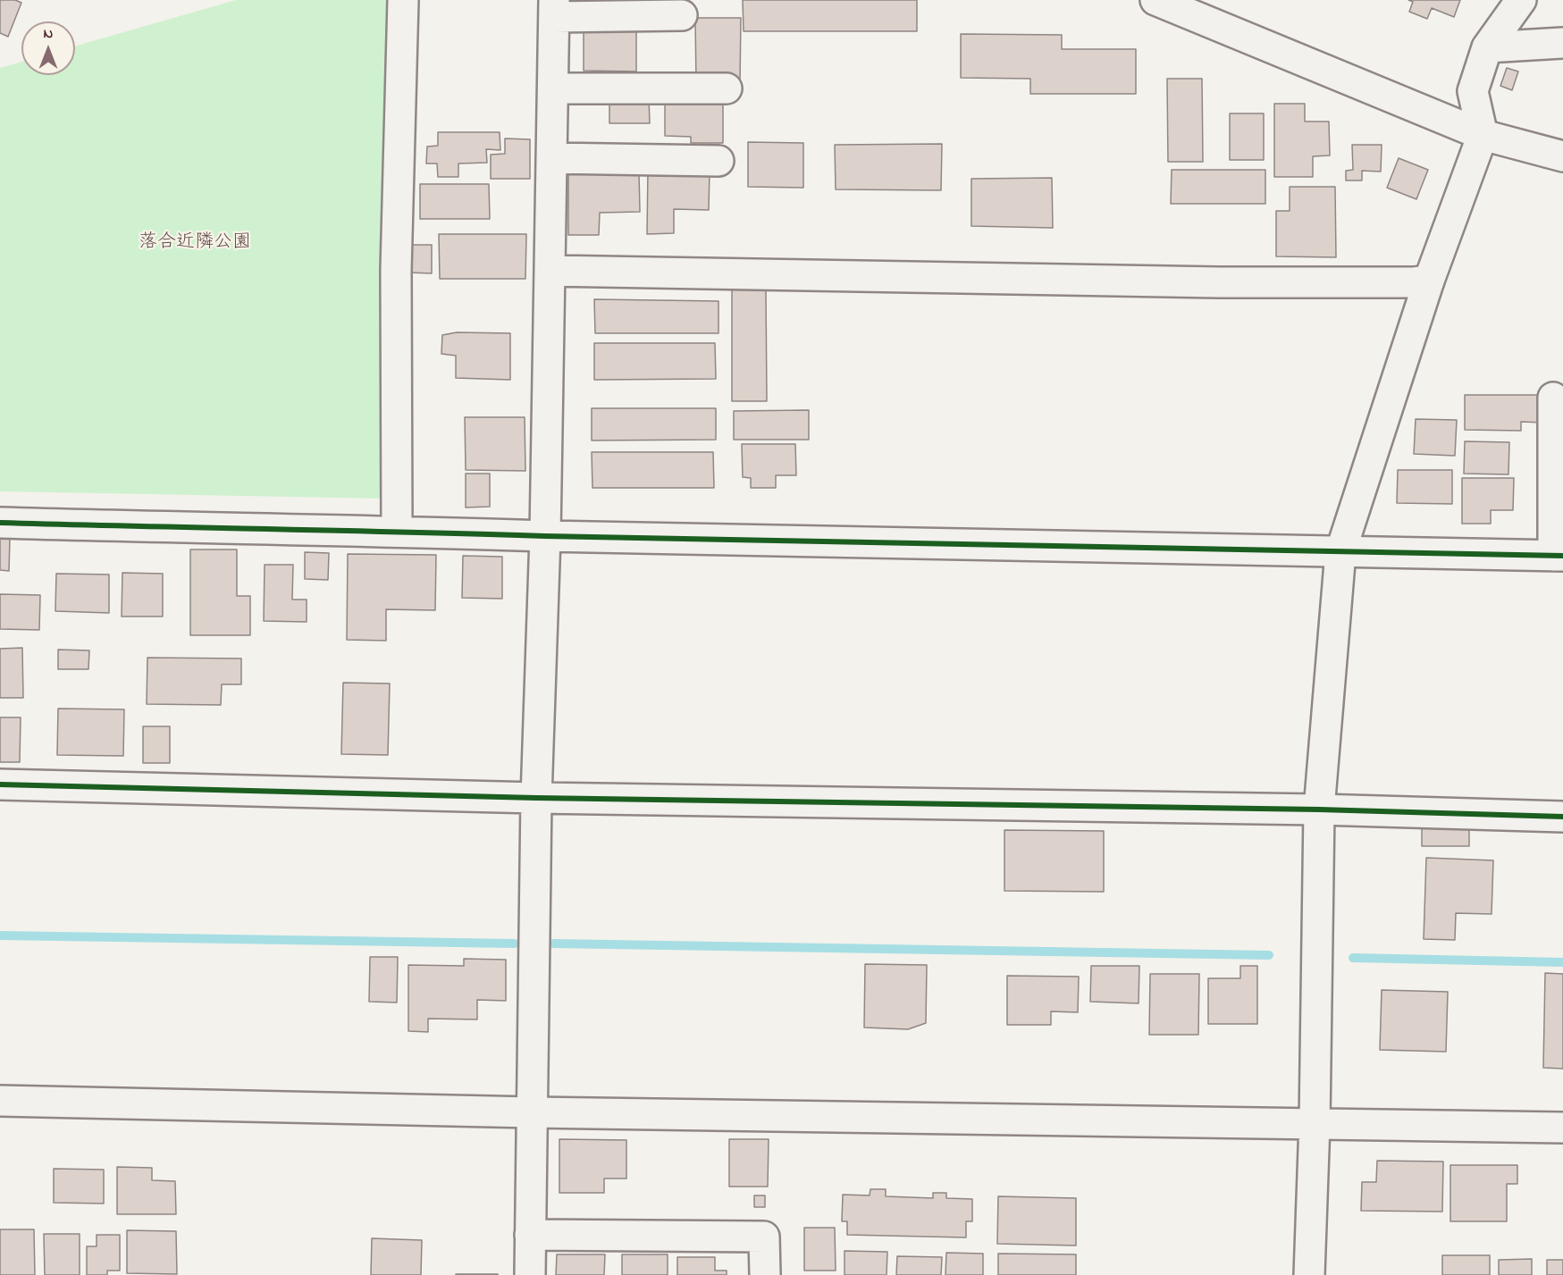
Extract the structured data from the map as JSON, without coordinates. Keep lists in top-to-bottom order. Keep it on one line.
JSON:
{"parks":["落合近隣公園"],"north":"top"}
